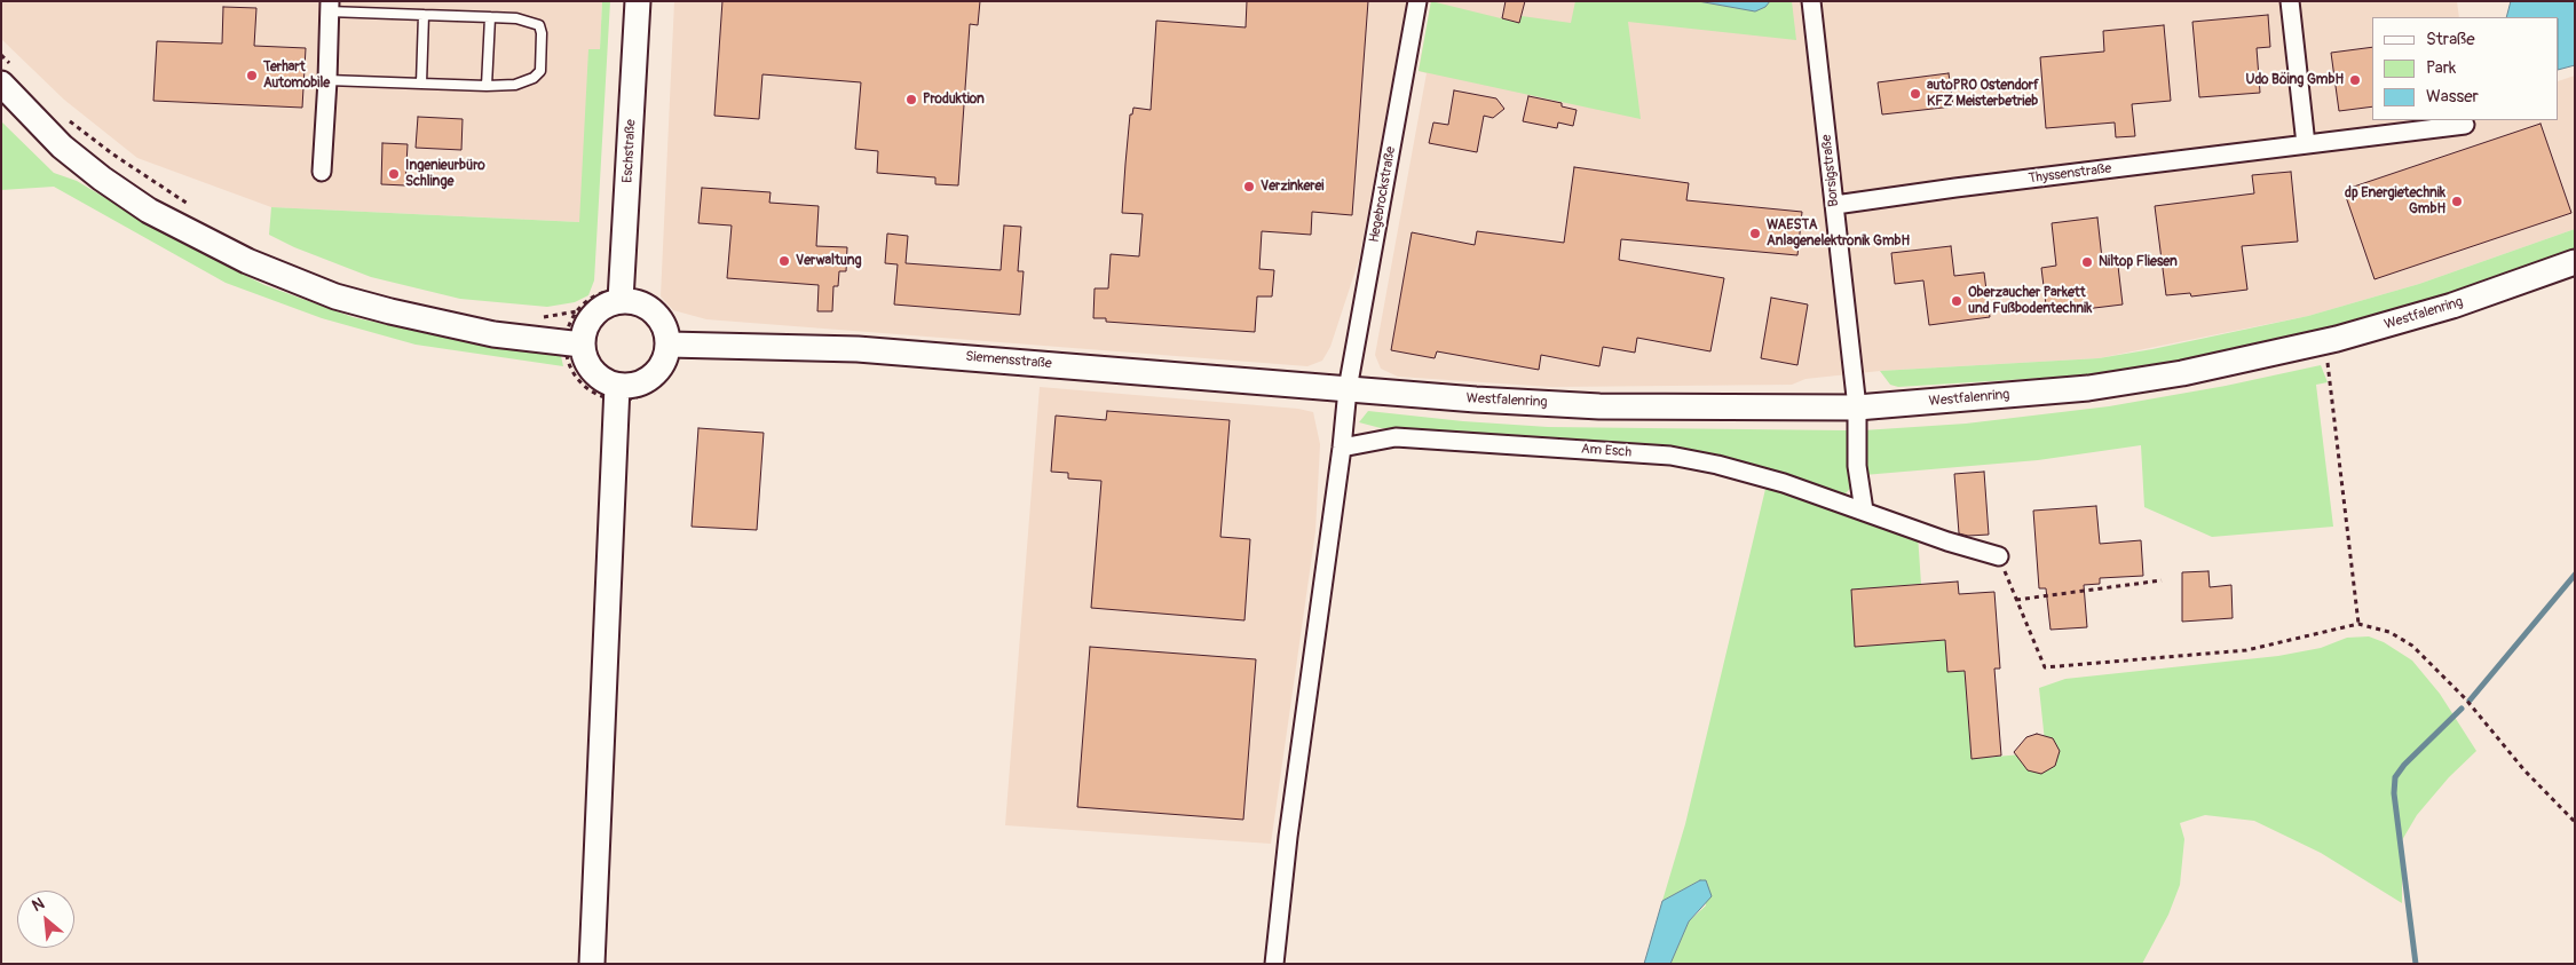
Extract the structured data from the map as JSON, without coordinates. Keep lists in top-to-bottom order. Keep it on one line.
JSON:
{"streets":{"street":["Eschstraße","Borsigstraße","Thyssenstraße","Hegebrockstraße","Westfalenring","Siemensstraße","Am Esch"]},"crossings":[["Eschstraße","Siemensstraße"],["Borsigstraße","Thyssenstraße"],["Borsigstraße","Westfalenring"],["Hegebrockstraße","Westfalenring"],["Hegebrockstraße","Siemensstraße"],["Hegebrockstraße","Am Esch"],["Westfalenring","Siemensstraße"]],"places":["Terhart Automobile","Udo Böing GmbH","autoPRO Ostendorf KFZ Meisterbetrieb","Produktion","Ingenieurbüro Schlinge","Verzinkerei","dp Energietechnik GmbH","WAESTA Anlagenelektronik GmbH","Verwaltung","Niltop Fliesen","Oberzaucher Parkett und Fußbodentechnik"],"legend":["Straße","Park","Wasser"],"north":"top left"}
